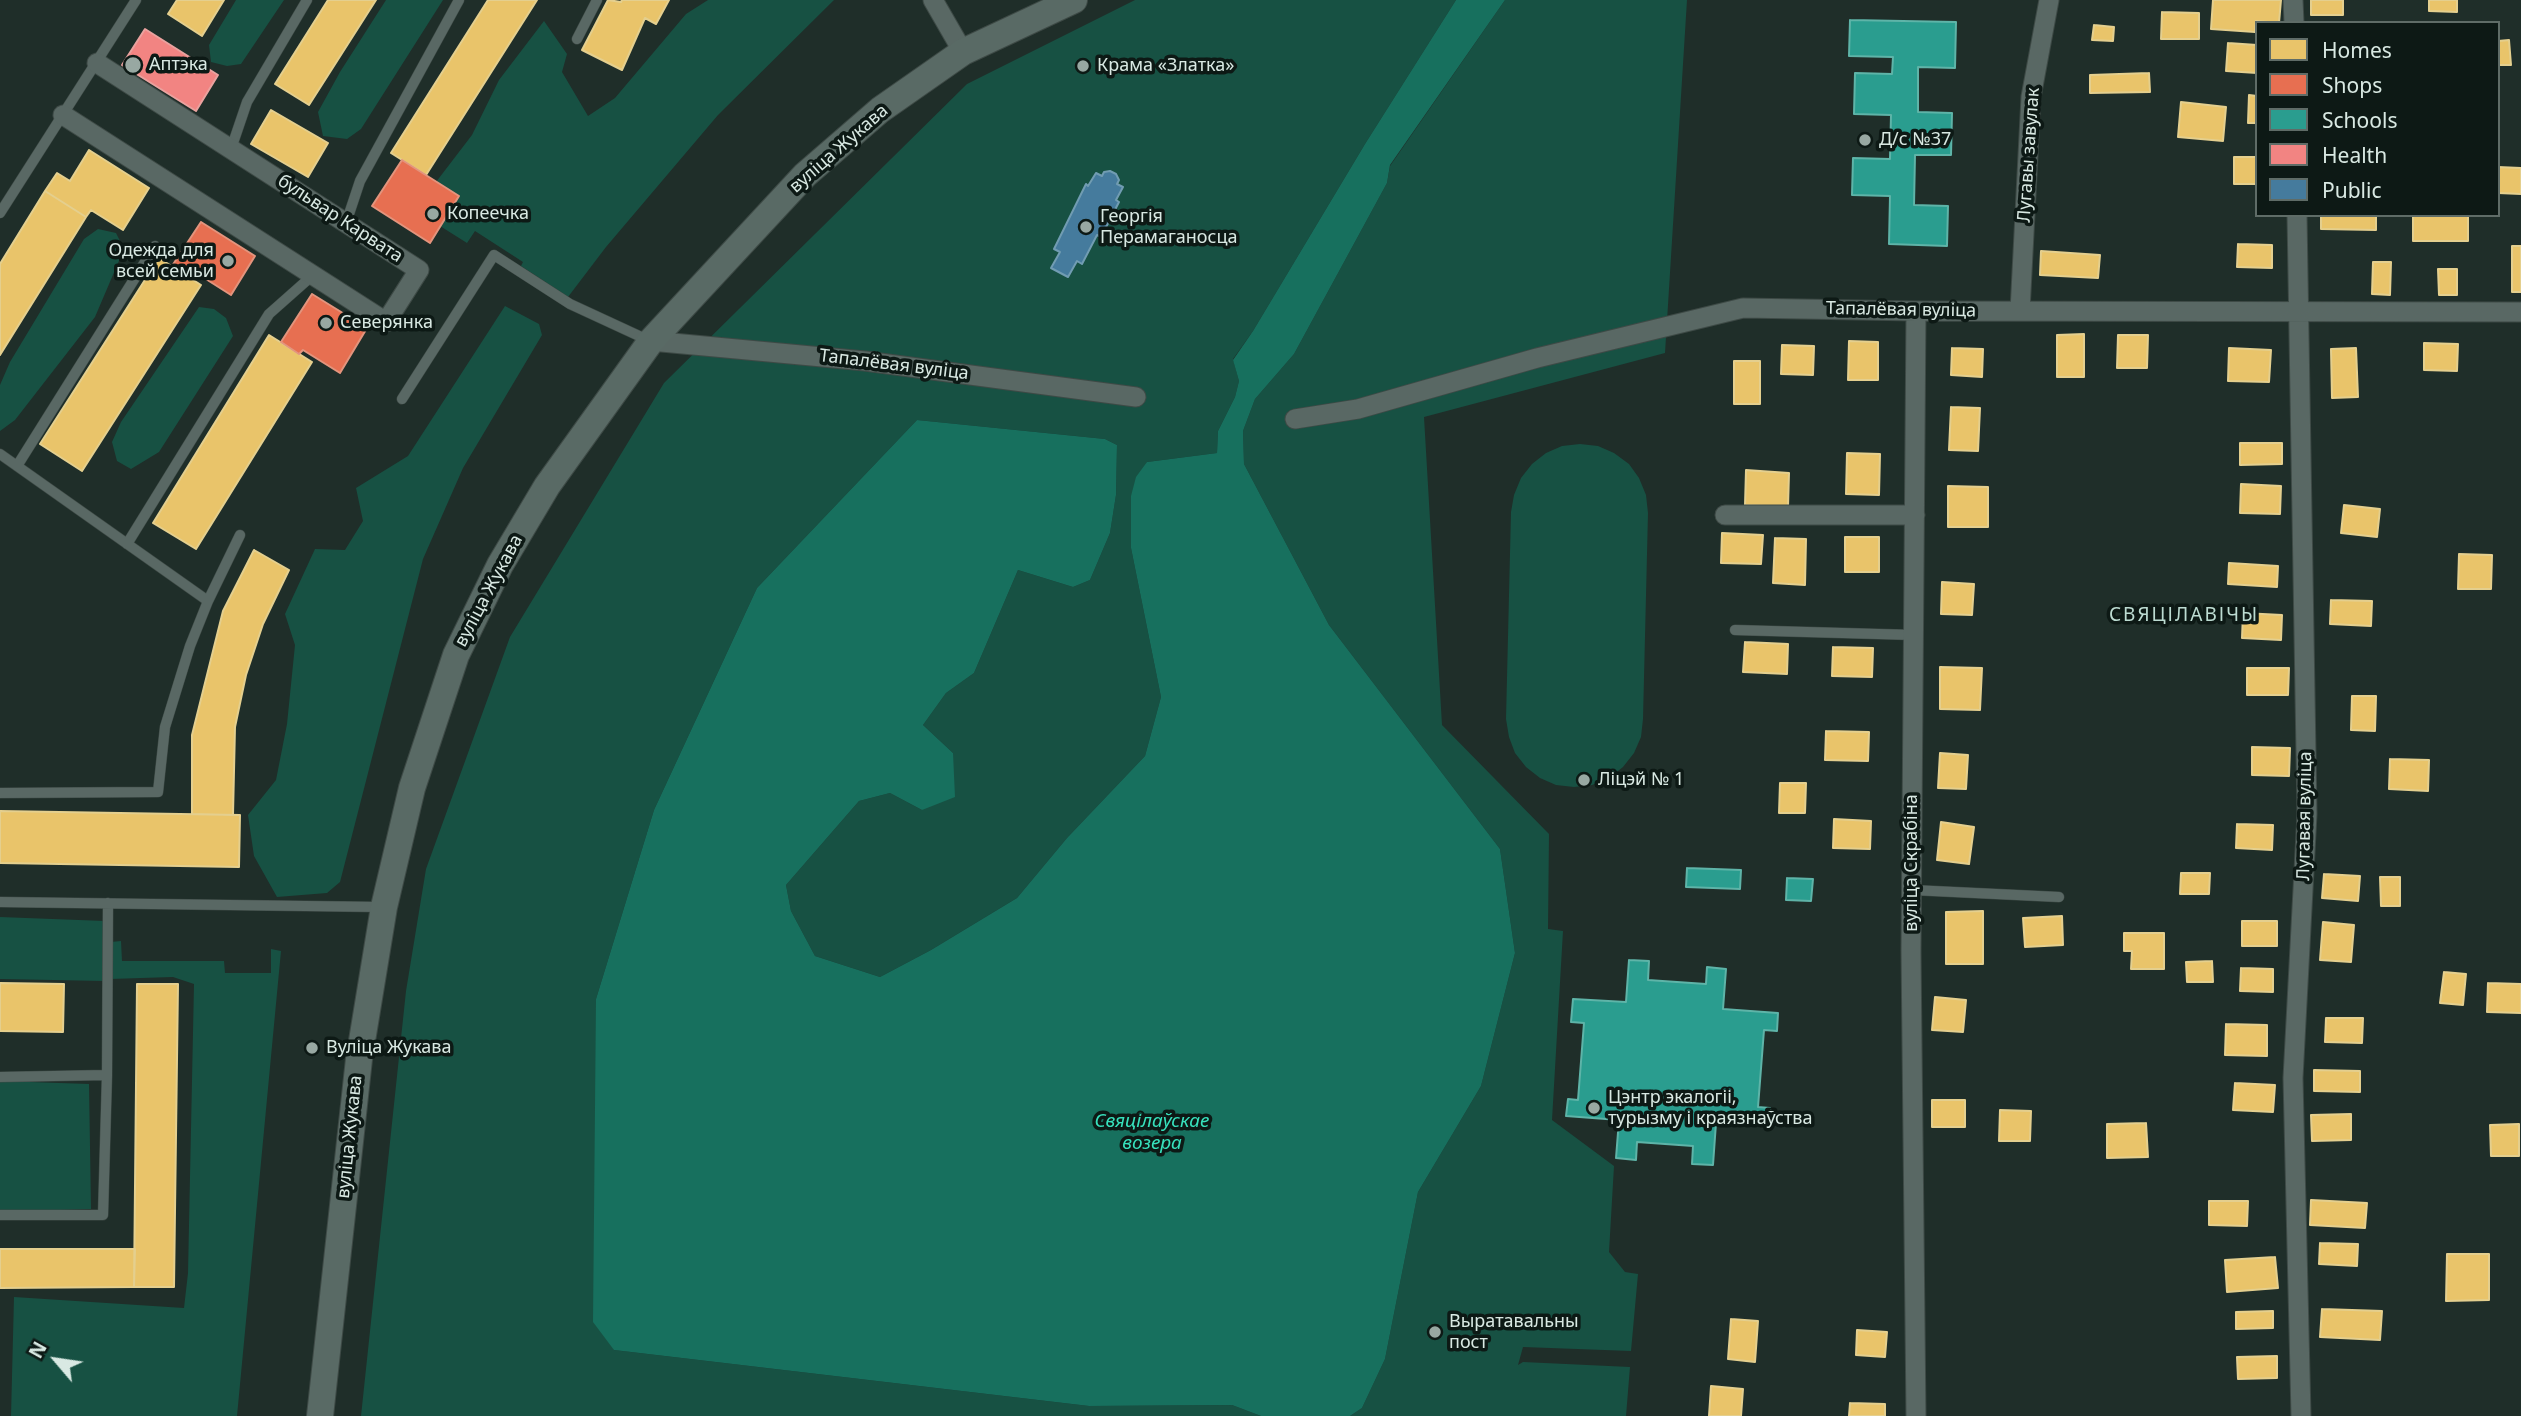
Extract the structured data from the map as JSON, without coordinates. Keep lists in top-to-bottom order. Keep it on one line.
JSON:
{"streets":{"street":["вуліца Жукава","Лугавы завулак","бульвар Карвата","Тапалёвая вуліца","Лугавая вуліца","вуліца Скрабіна"]},"crossings":[["вуліца Жукава","Тапалёвая вуліца"],["Лугавы завулак","Тапалёвая вуліца"],["Тапалёвая вуліца","Лугавая вуліца"],["Тапалёвая вуліца","вуліца Скрабіна"]],"districts":["СВЯЦІЛАВІЧЫ"],"water":["Свяцілаўскае возера"],"places":["Аптэка","Крама «Златка»","Д/с №37","Копеечка","Георгія Перамаганосца","Одежда для всей семьи","Северянка","Ліцэй № 1","Вуліца Жукава","Цэнтр экалогіі, турызму і краязнаўства","Выратавальны пост"],"legend":["Homes","Shops","Schools","Health","Public"],"north":"top left"}
